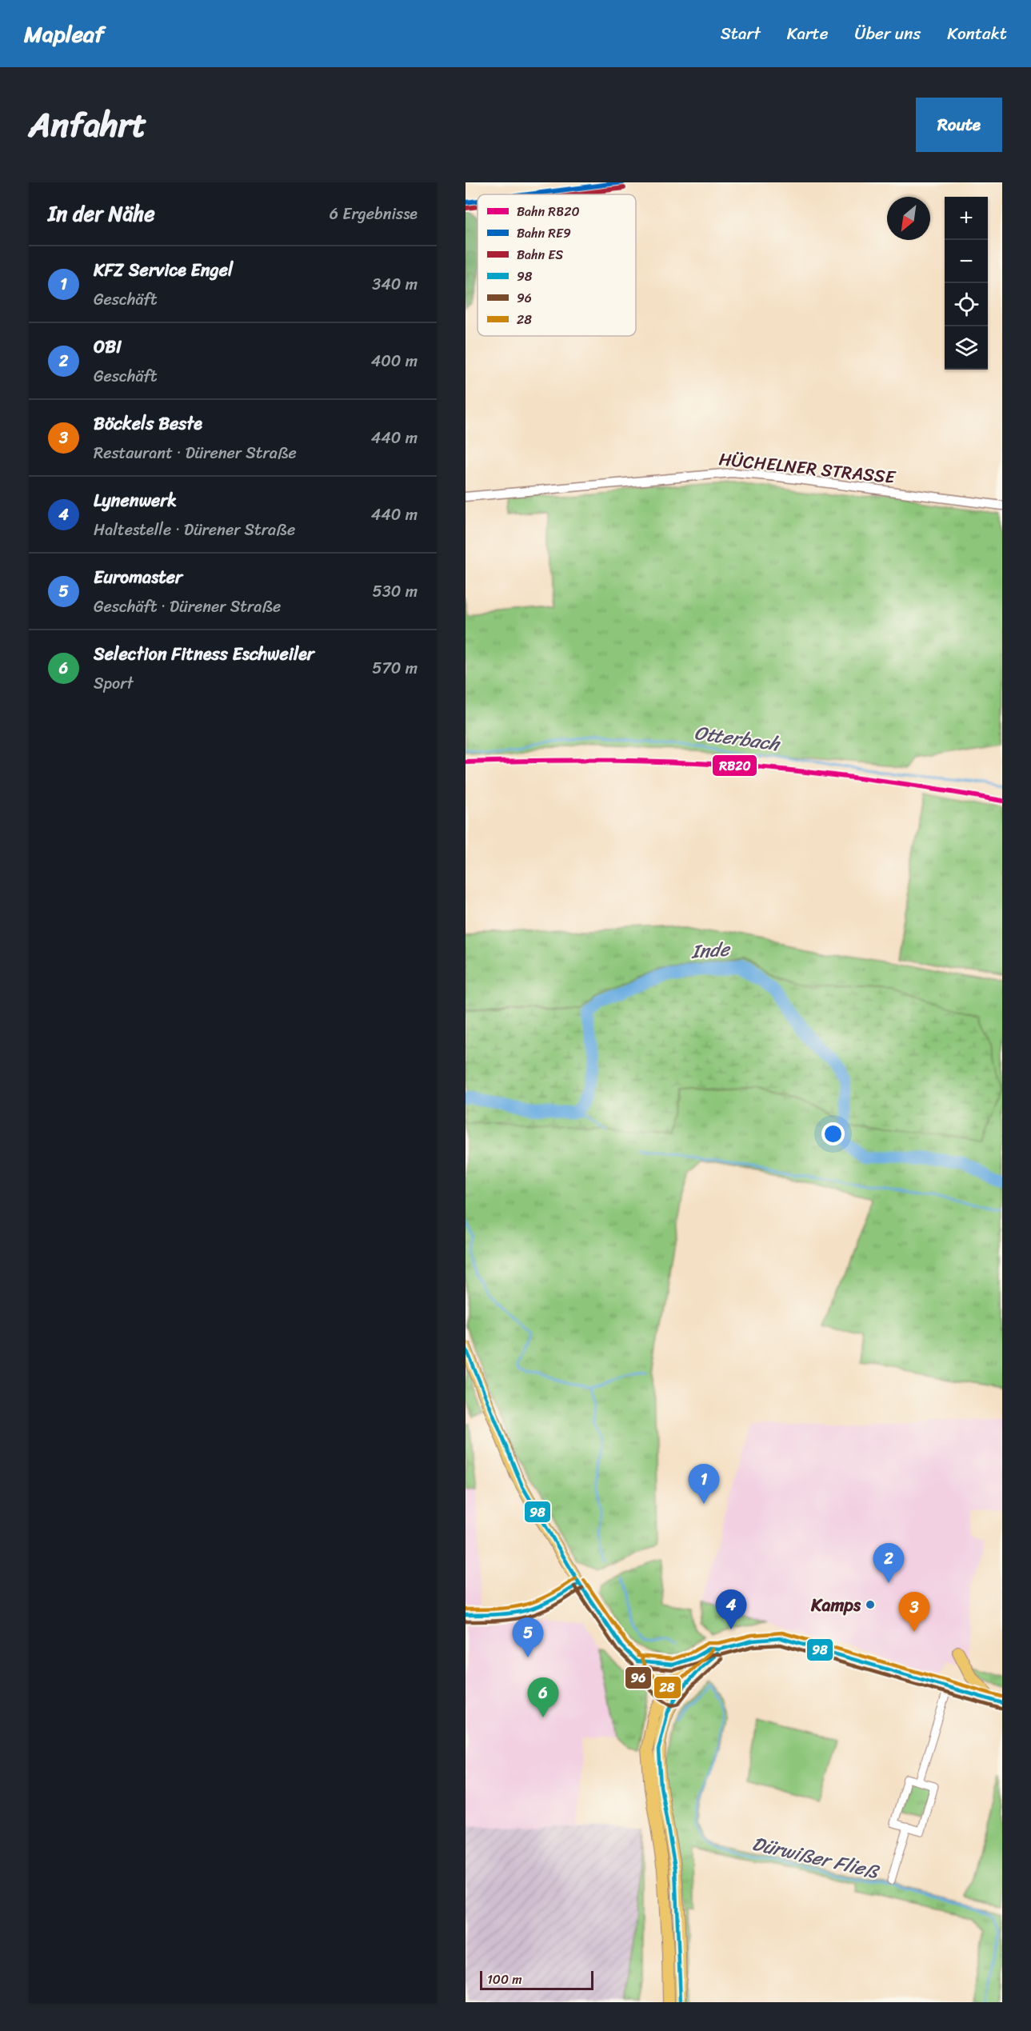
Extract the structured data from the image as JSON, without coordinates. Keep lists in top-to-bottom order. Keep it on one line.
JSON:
{"streets":{"street":["HÜCHELNER STRASSE"]},"water":["Otterbach","Inde","Dürwißer Fließ"],"places":["Kamps"],"lines":["rail line RE9","rail line ES","rail line RB20","transit line 98","transit line 28","transit line 96"],"legend":["Bahn RB20","Bahn RE9","Bahn ES","98","96","28"],"scale_bar":"100 m","north":"bottom left","page":{"header":"Mapleaf","nav":["Start","Karte","Über uns","Kontakt"],"title":"Anfahrt","buttons":"Route","heading":["In der Nähe","6 Ergebnisse"],"map_buttons":["+","−"],"list":[{"mark":"1","name":"KFZ Service Engel","note":"Geschäft","value":"340 m"},{"mark":"2","name":"OBI","note":"Geschäft","value":"400 m"},{"mark":"3","name":"Böckels Beste","note":"Restaurant · Dürener Straße","value":"440 m"},{"mark":"4","name":"Lynenwerk","note":"Haltestelle · Dürener Straße","value":"440 m"},{"mark":"5","name":"Euromaster","note":"Geschäft · Dürener Straße","value":"530 m"},{"mark":"6","name":"Selection Fitness Eschweiler","note":"Sport","value":"570 m"}],"pins":["1","2","4","3","5","6"],"scale":"100 m"}}
